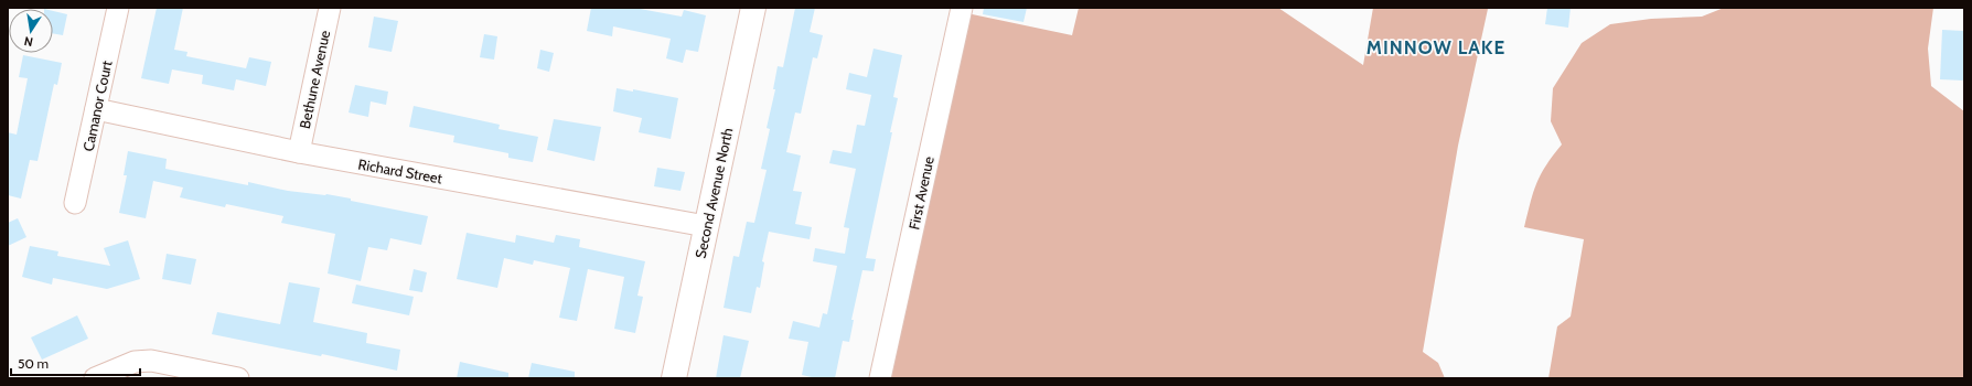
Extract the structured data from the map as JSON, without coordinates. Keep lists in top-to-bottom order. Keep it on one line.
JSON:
{"streets":{"main road":["Second Avenue North"],"street":["Bethune Avenue","Camanor Court","Richard Street","First Avenue"]},"crossings":[["Bethune Avenue","Richard Street"],["Camanor Court","Richard Street"],["Richard Street","Second Avenue North"]],"districts":["MINNOW LAKE"],"scale_bar":"50 m","north":"bottom"}
